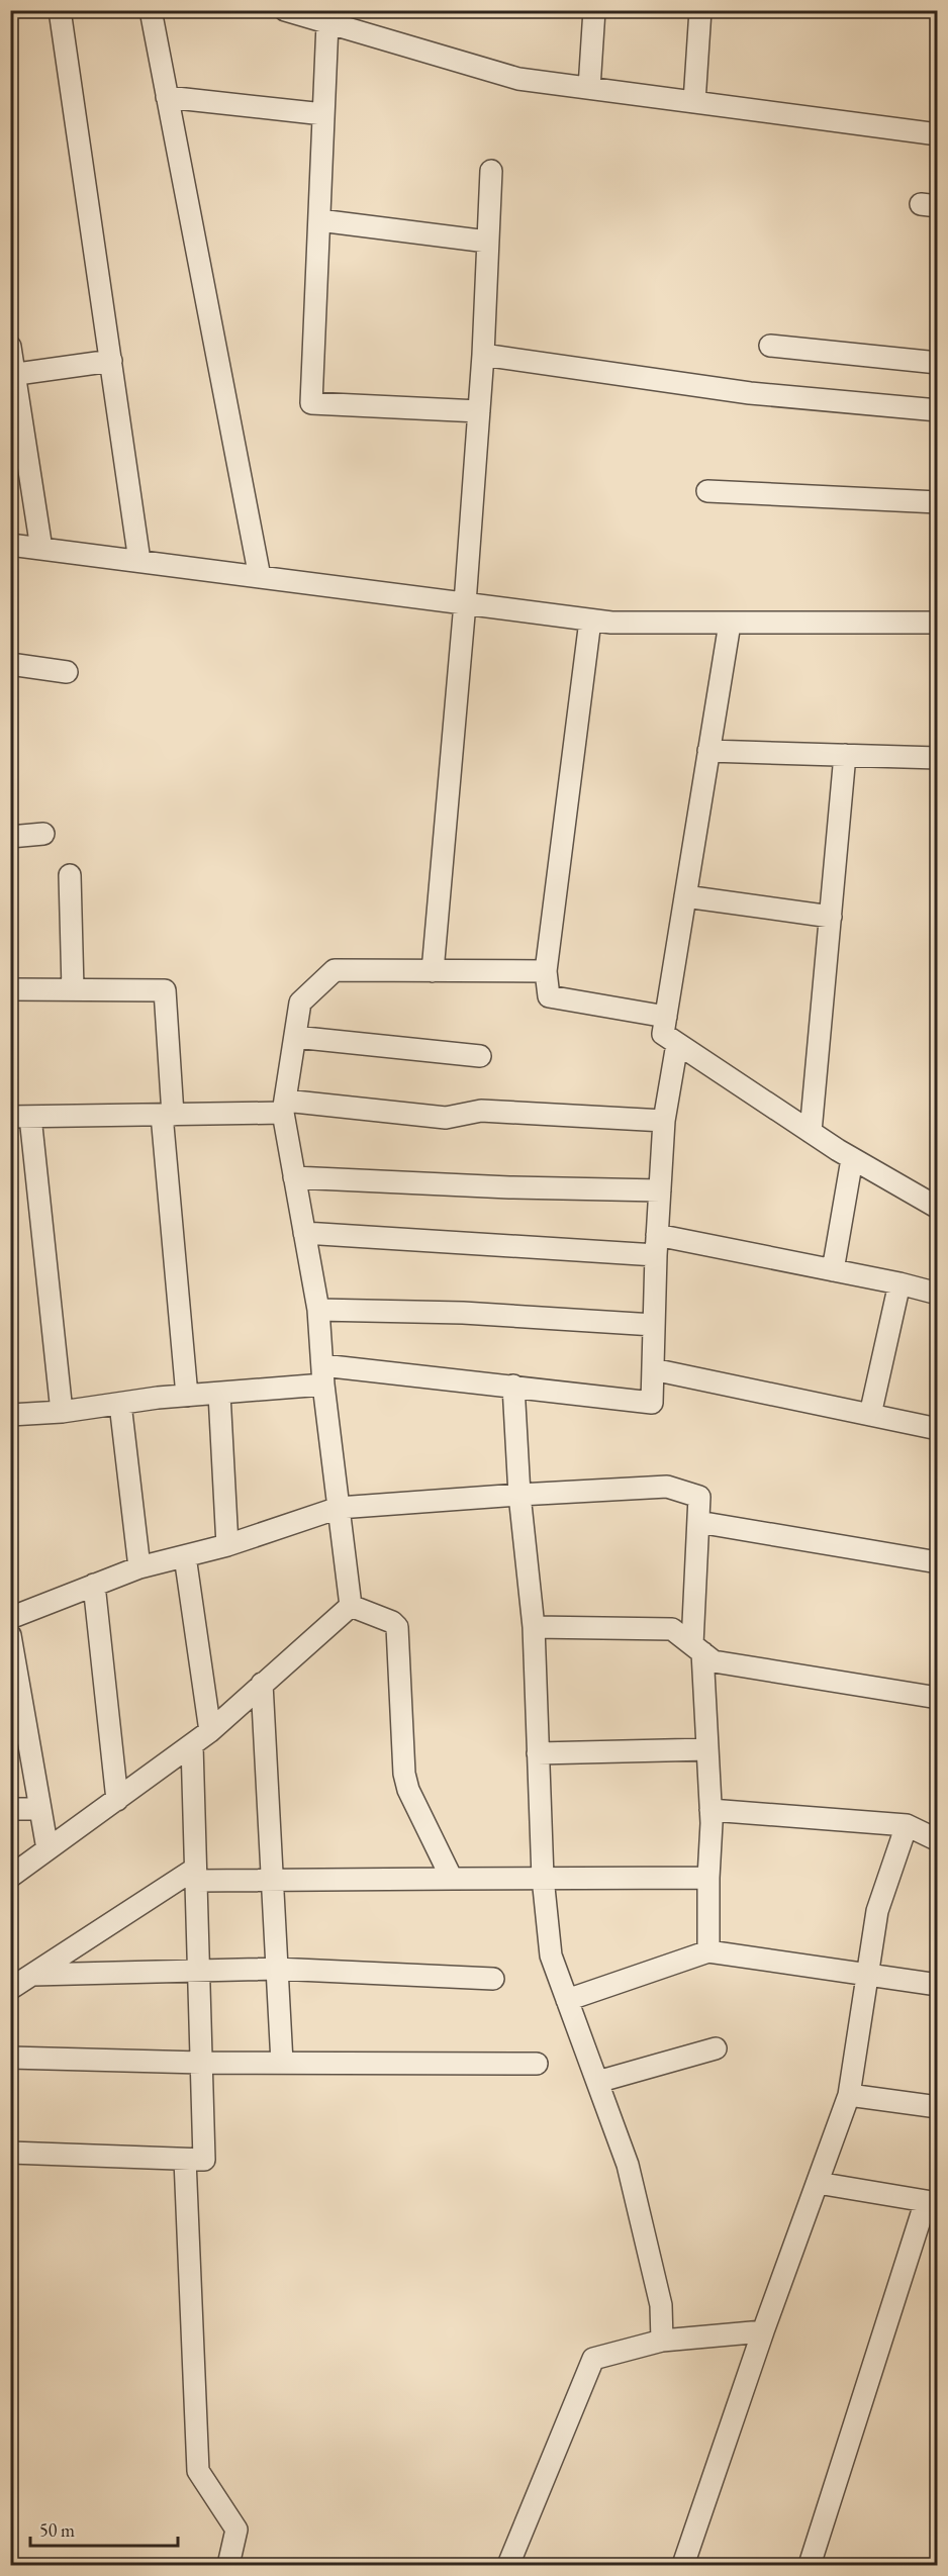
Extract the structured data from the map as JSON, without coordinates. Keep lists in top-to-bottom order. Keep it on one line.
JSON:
{"scale_bar":"50 m"}
